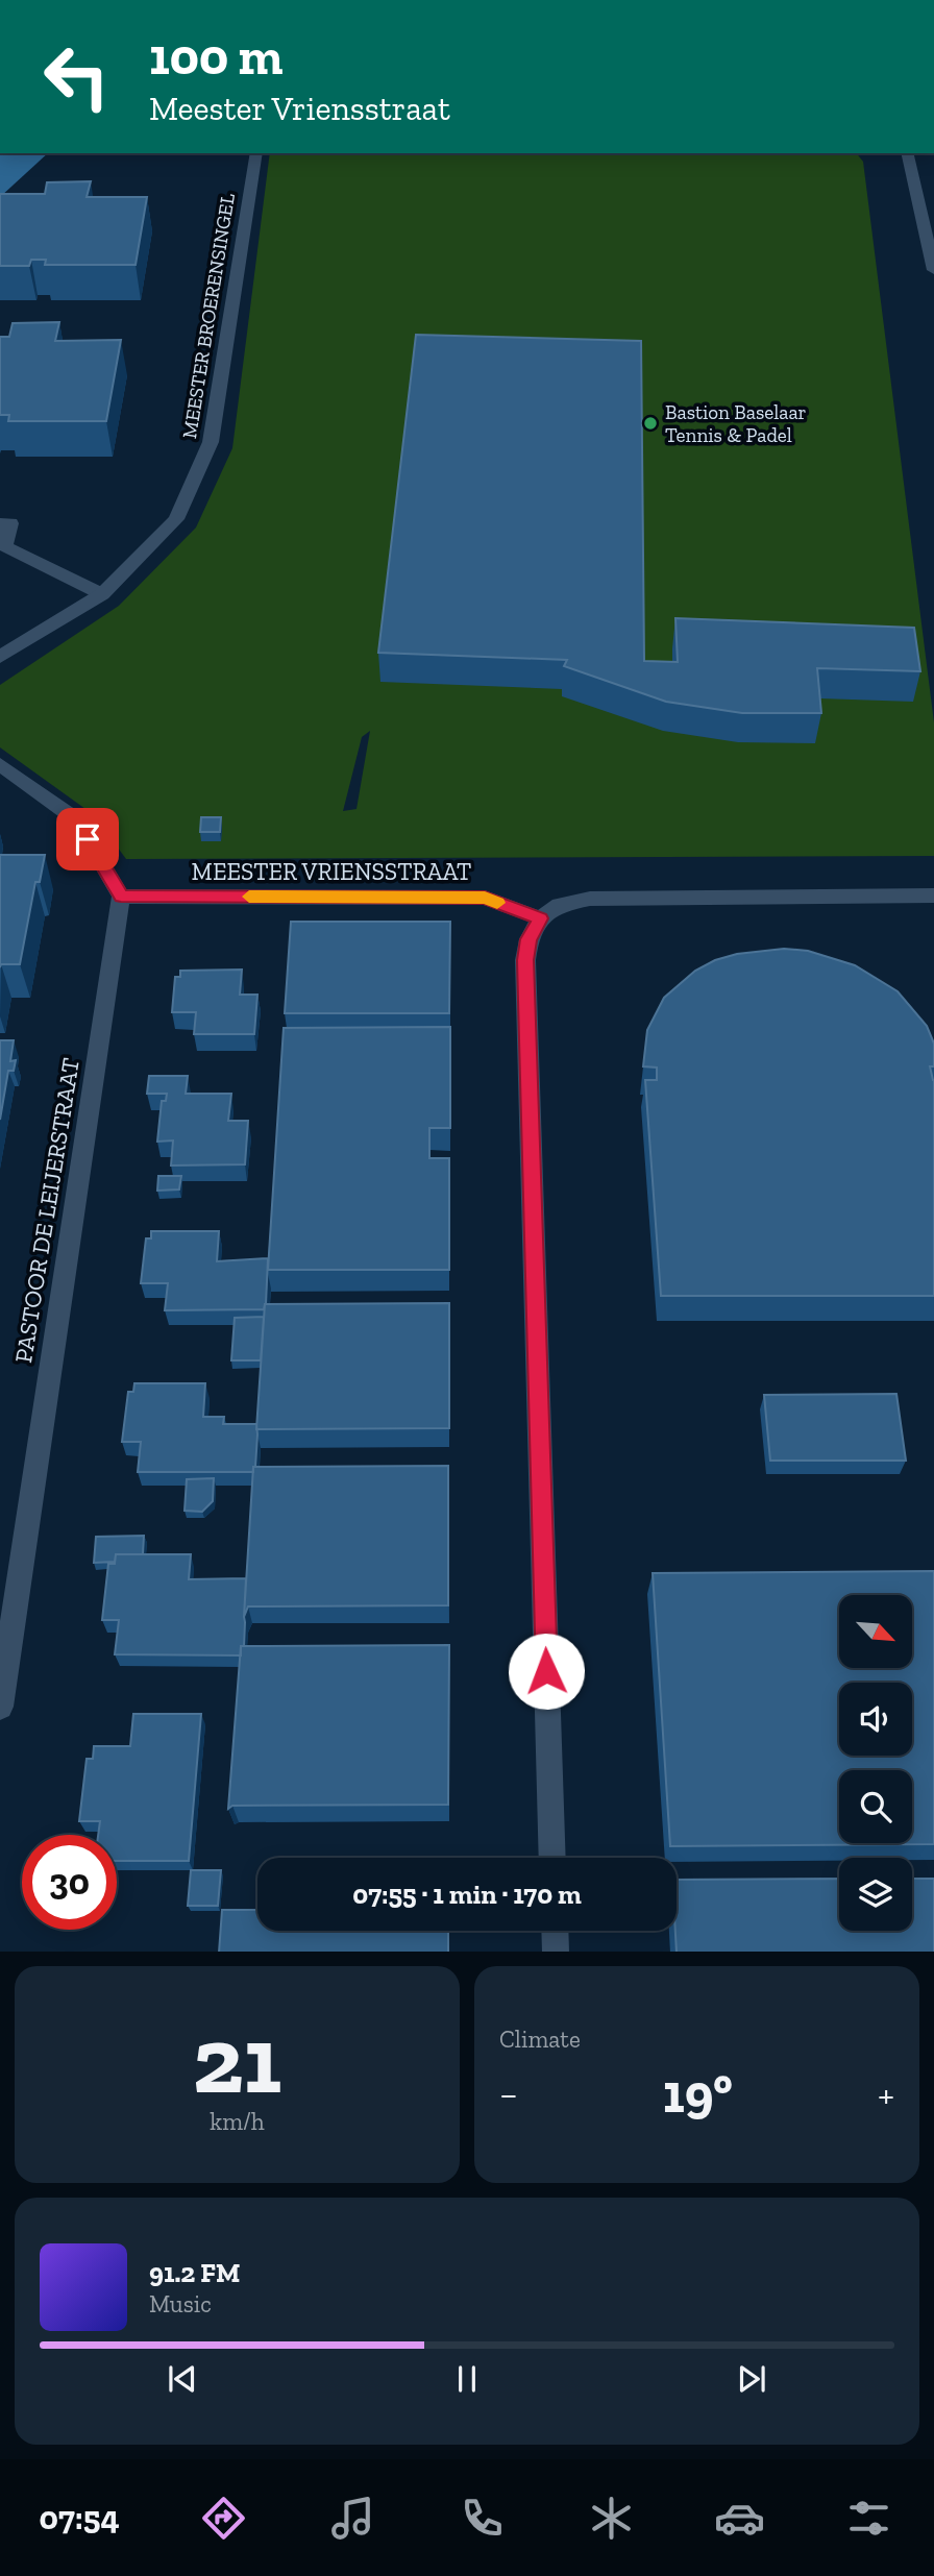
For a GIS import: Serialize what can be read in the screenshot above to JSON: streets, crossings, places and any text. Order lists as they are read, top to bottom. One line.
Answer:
{"streets":{"street":["MEESTER BROERENSINGEL","MEESTER VRIENSSTRAAT","PASTOOR DE LEIJERSTRAAT"]},"crossings":[["MEESTER VRIENSSTRAAT","PASTOOR DE LEIJERSTRAAT"]],"places":["Bastion Baselaar Tennis & Padel"],"north":"bottom right","page":{"turn":["100 m","Meester Vriensstraat"],"limit":"30","trip":"07:55 · 1 min · 170 m","tile":[["21","km/h"],"Climate"],"heat":["−","19°","+"],"song":["91.2 FM","Music"],"tabs":"07:54"}}
